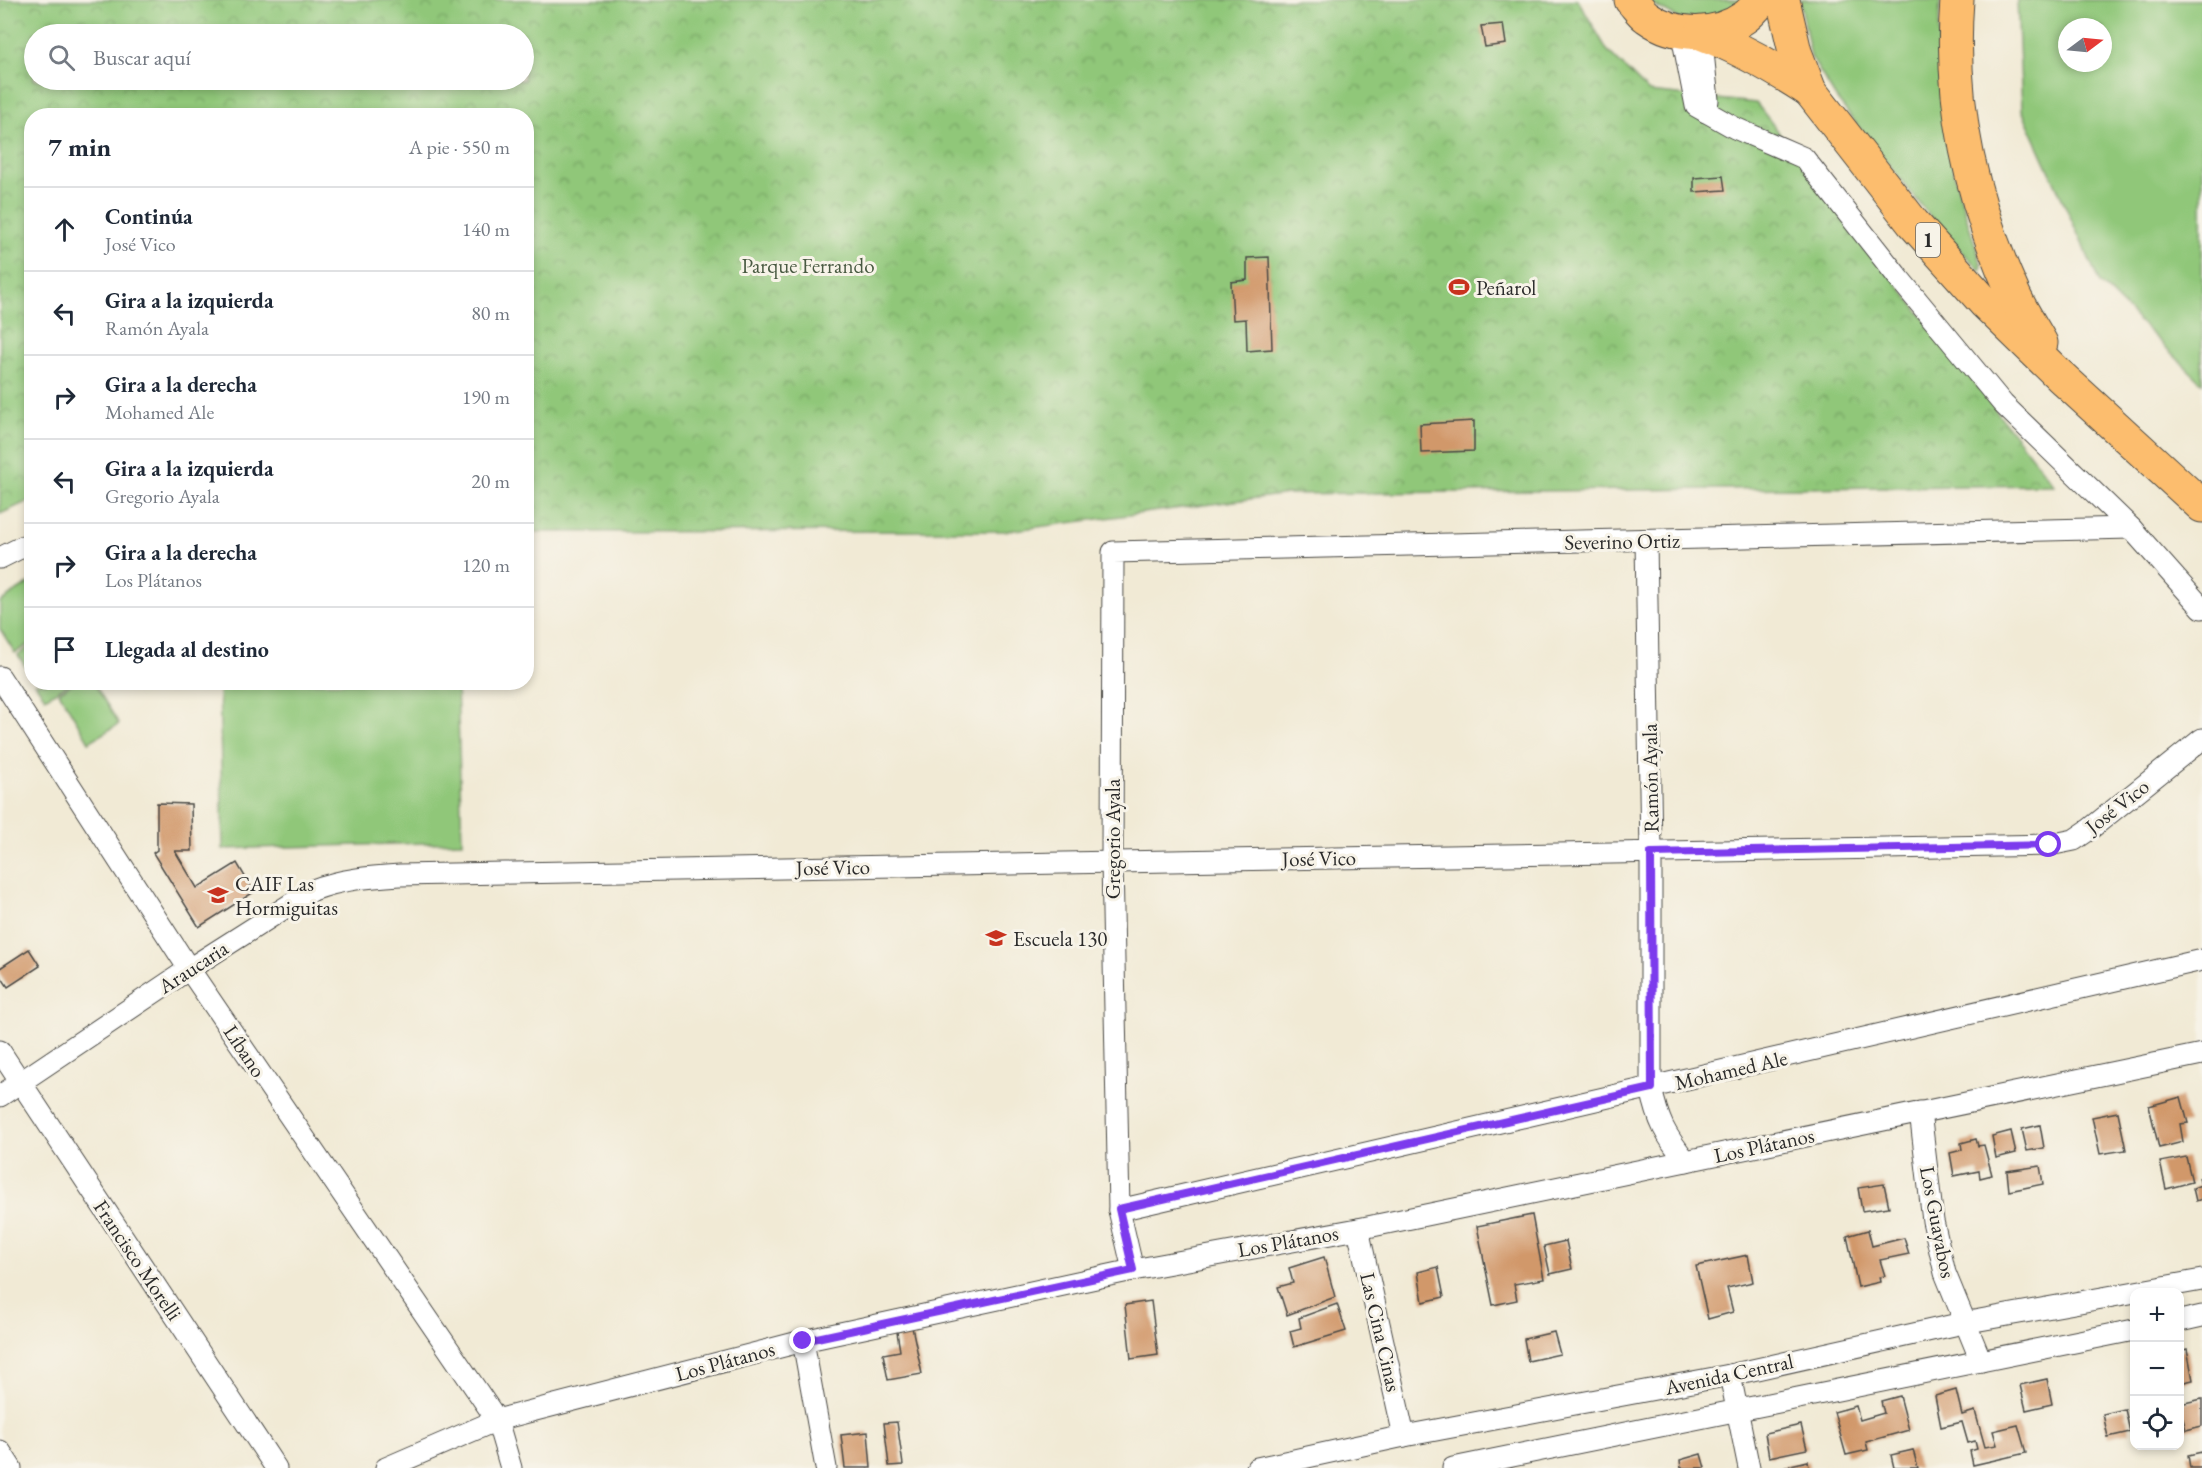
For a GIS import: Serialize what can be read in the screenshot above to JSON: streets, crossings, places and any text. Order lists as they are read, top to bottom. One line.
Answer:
{"streets":{"main road":["1"],"street":["Severino Ortiz","Ramón Ayala","José Vico","Gregorio Ayala","Araucaria","Líbano","Mohamed Ale","Los Plátanos","Los Guayabos","Francisco Morelli","Las Cina Cinas","Avenida Central"]},"crossings":[["Severino Ortiz","Ramón Ayala"],["Severino Ortiz","Gregorio Ayala"],["Ramón Ayala","José Vico"],["Ramón Ayala","Mohamed Ale"],["Ramón Ayala","Los Plátanos"],["José Vico","Gregorio Ayala"],["José Vico","Araucaria"],["Gregorio Ayala","Mohamed Ale"],["Gregorio Ayala","Los Plátanos"],["Araucaria","Líbano"],["Araucaria","Francisco Morelli"],["Líbano","Los Plátanos"],["Los Plátanos","Los Guayabos"],["Los Plátanos","Las Cina Cinas"],["Los Guayabos","Avenida Central"],["Las Cina Cinas","Avenida Central"]],"parks":["Parque Ferrando"],"places":{"sports":["Peñarol"],"school or university":["CAIF Las Hormiguitas","Escuela 130"]},"north":"right","page":{"search":"Buscar aquí","heading":["7 min","A pie · 550 m"],"list":[["Continúa","José Vico","140 m"],["Gira a la izquierda","Ramón Ayala","80 m"],["Gira a la derecha","Mohamed Ale","190 m"],["Gira a la izquierda","Gregorio Ayala","20 m"],["Gira a la derecha","Los Plátanos","120 m"],"Llegada al destino"],"map_buttons":["+","−"]}}
